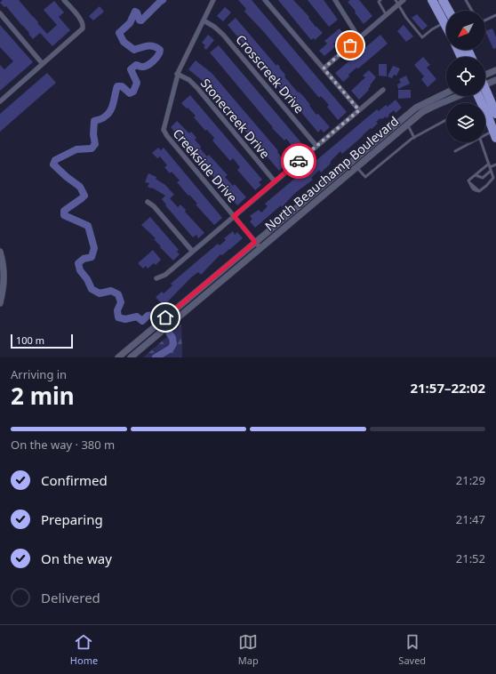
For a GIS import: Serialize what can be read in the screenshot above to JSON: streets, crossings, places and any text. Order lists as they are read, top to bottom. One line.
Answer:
{"streets":{"street":["Crosscreek Drive","Stonecreek Drive","Creekside Drive","North Beauchamp Boulevard"]},"crossings":[["Stonecreek Drive","Creekside Drive"],["Creekside Drive","North Beauchamp Boulevard"]],"scale_bar":"100 m","north":"bottom left","page":{"scale":"100 m","heading":["2 min","Arriving in","21:57–22:02"],"bar":"On the way · 380 m","list":[["Confirmed","21:29"],["Preparing","21:47"],["On the way","21:52"],"Delivered"],"tabs":["Home","Map","Saved"]}}
